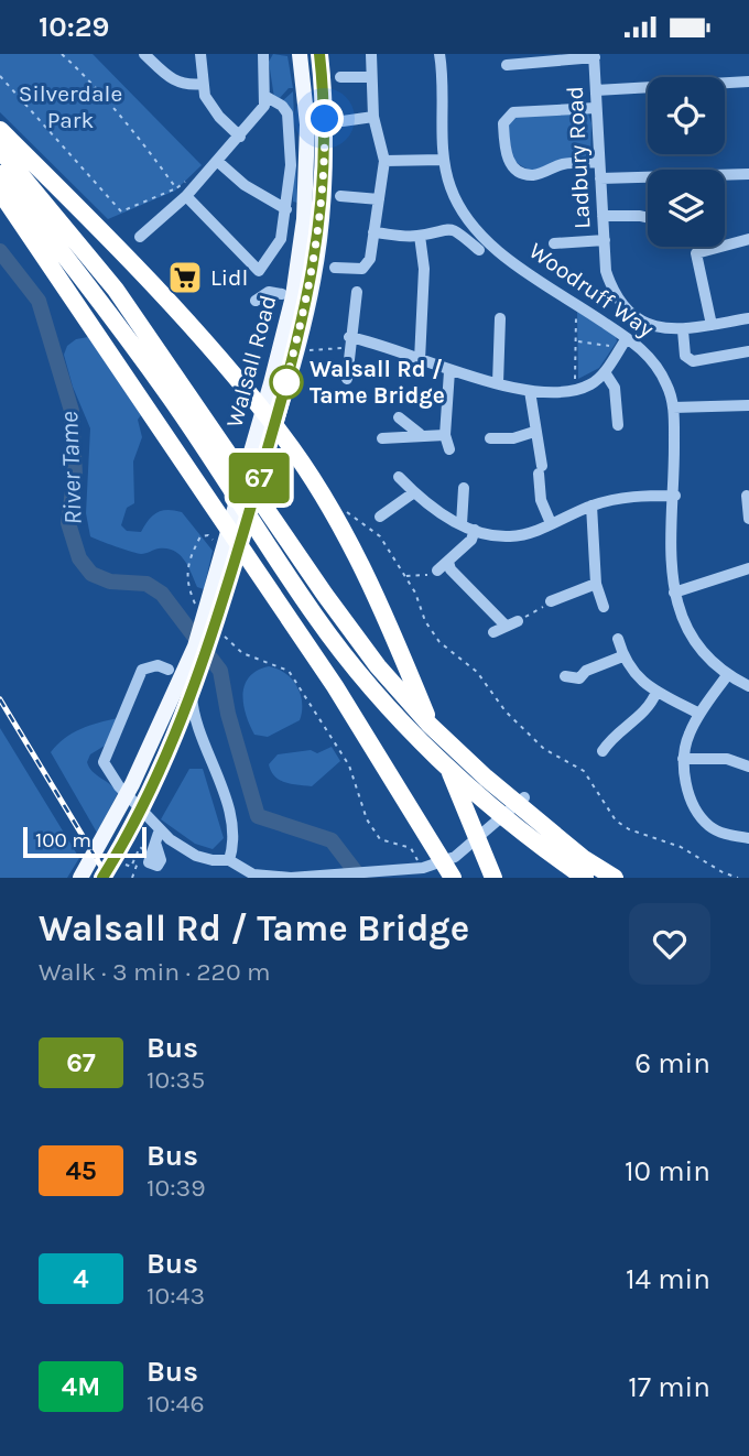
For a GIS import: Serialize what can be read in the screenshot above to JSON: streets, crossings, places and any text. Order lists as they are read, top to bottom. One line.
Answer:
{"streets":{"main road":["Walsall Road"],"street":["Ladbury Road","Woodruff Way"]},"water":["River Tame"],"parks":["Silverdale Park"],"places":{"supermarket":["Lidl"],"other":["Walsall Rd / Tame Bridge"]},"lines":["bus line 67"],"scale_bar":"100 m","page":{"status":"10:29","on_map":"67","scale":"100 m","heading":["Walsall Rd / Tame Bridge","Walk · 3 min · 220 m"],"list":[{"mark":"67","name":"Bus","note":"10:35","value":"6 min"},{"mark":"45","name":"Bus","note":"10:39","value":"10 min"},{"mark":"4","name":"Bus","note":"10:43","value":"14 min"},{"mark":"4M","name":"Bus","note":"10:46","value":"17 min"}]}}
